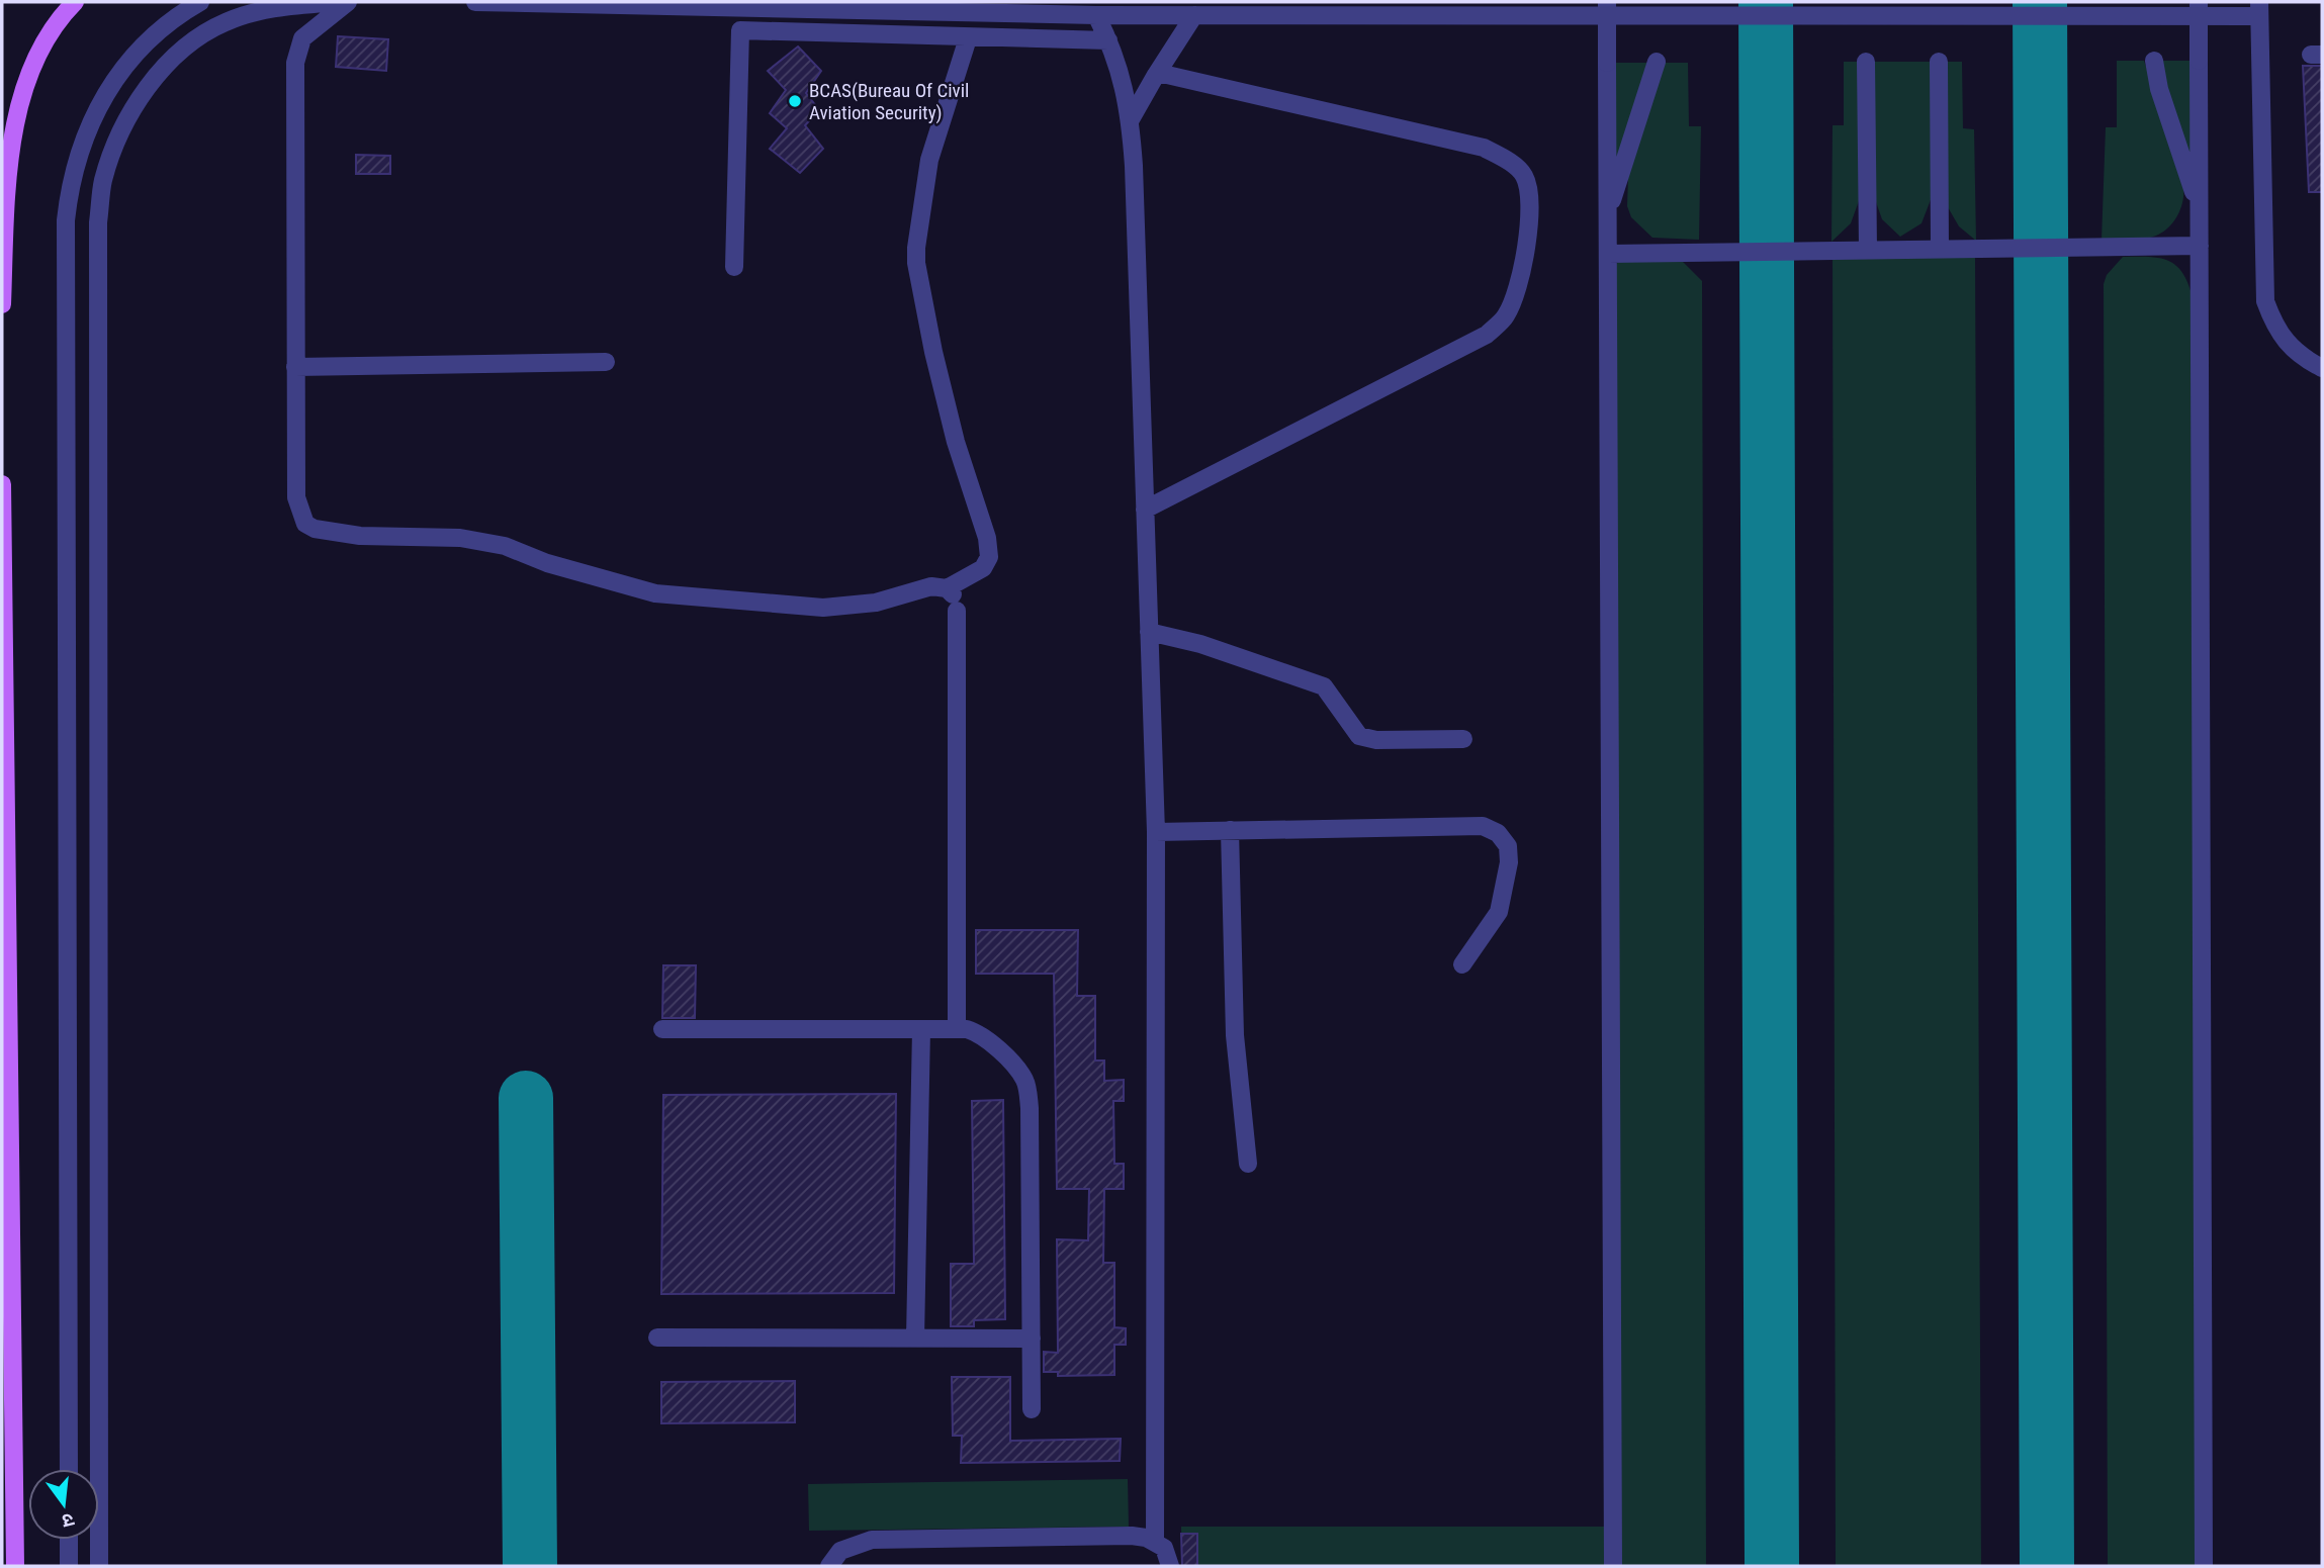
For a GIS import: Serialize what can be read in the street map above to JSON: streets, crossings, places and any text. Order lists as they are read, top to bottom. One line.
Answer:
{"places":["BCAS(Bureau Of Civil Aviation Security)"],"north":"bottom"}
